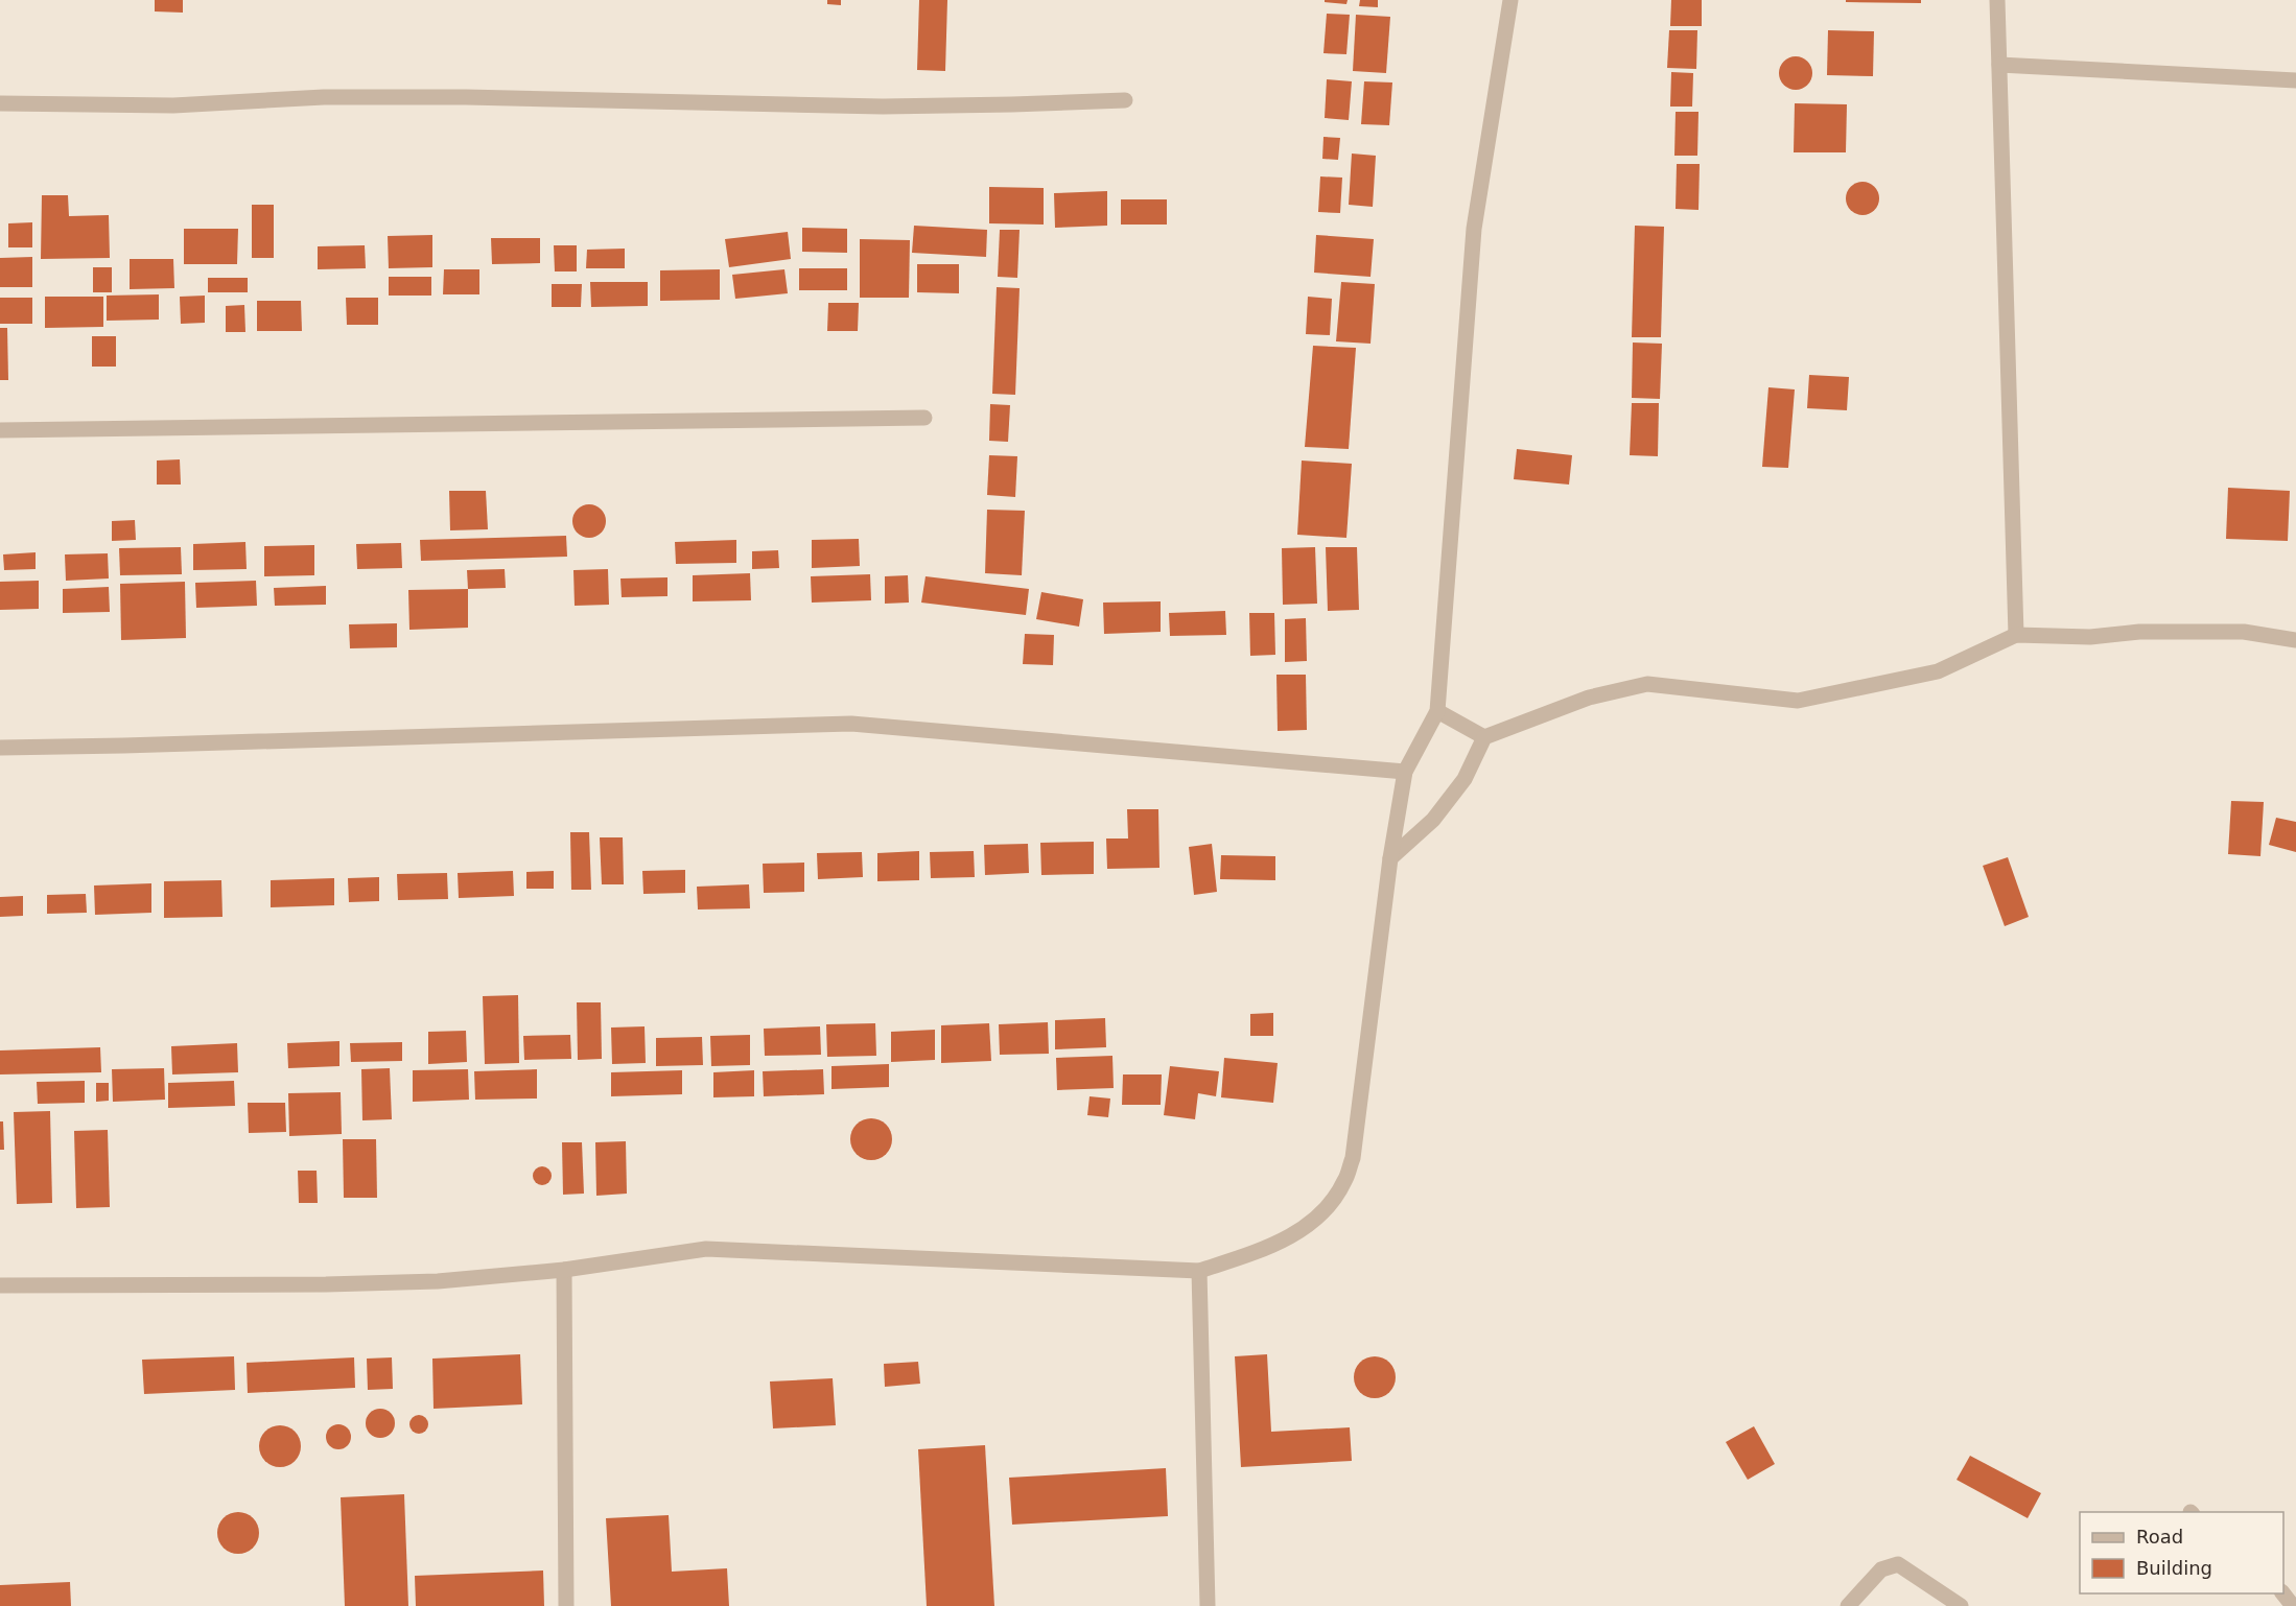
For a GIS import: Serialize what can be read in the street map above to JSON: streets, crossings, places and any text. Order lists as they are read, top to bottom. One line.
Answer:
{"legend":["Road","Building"]}
